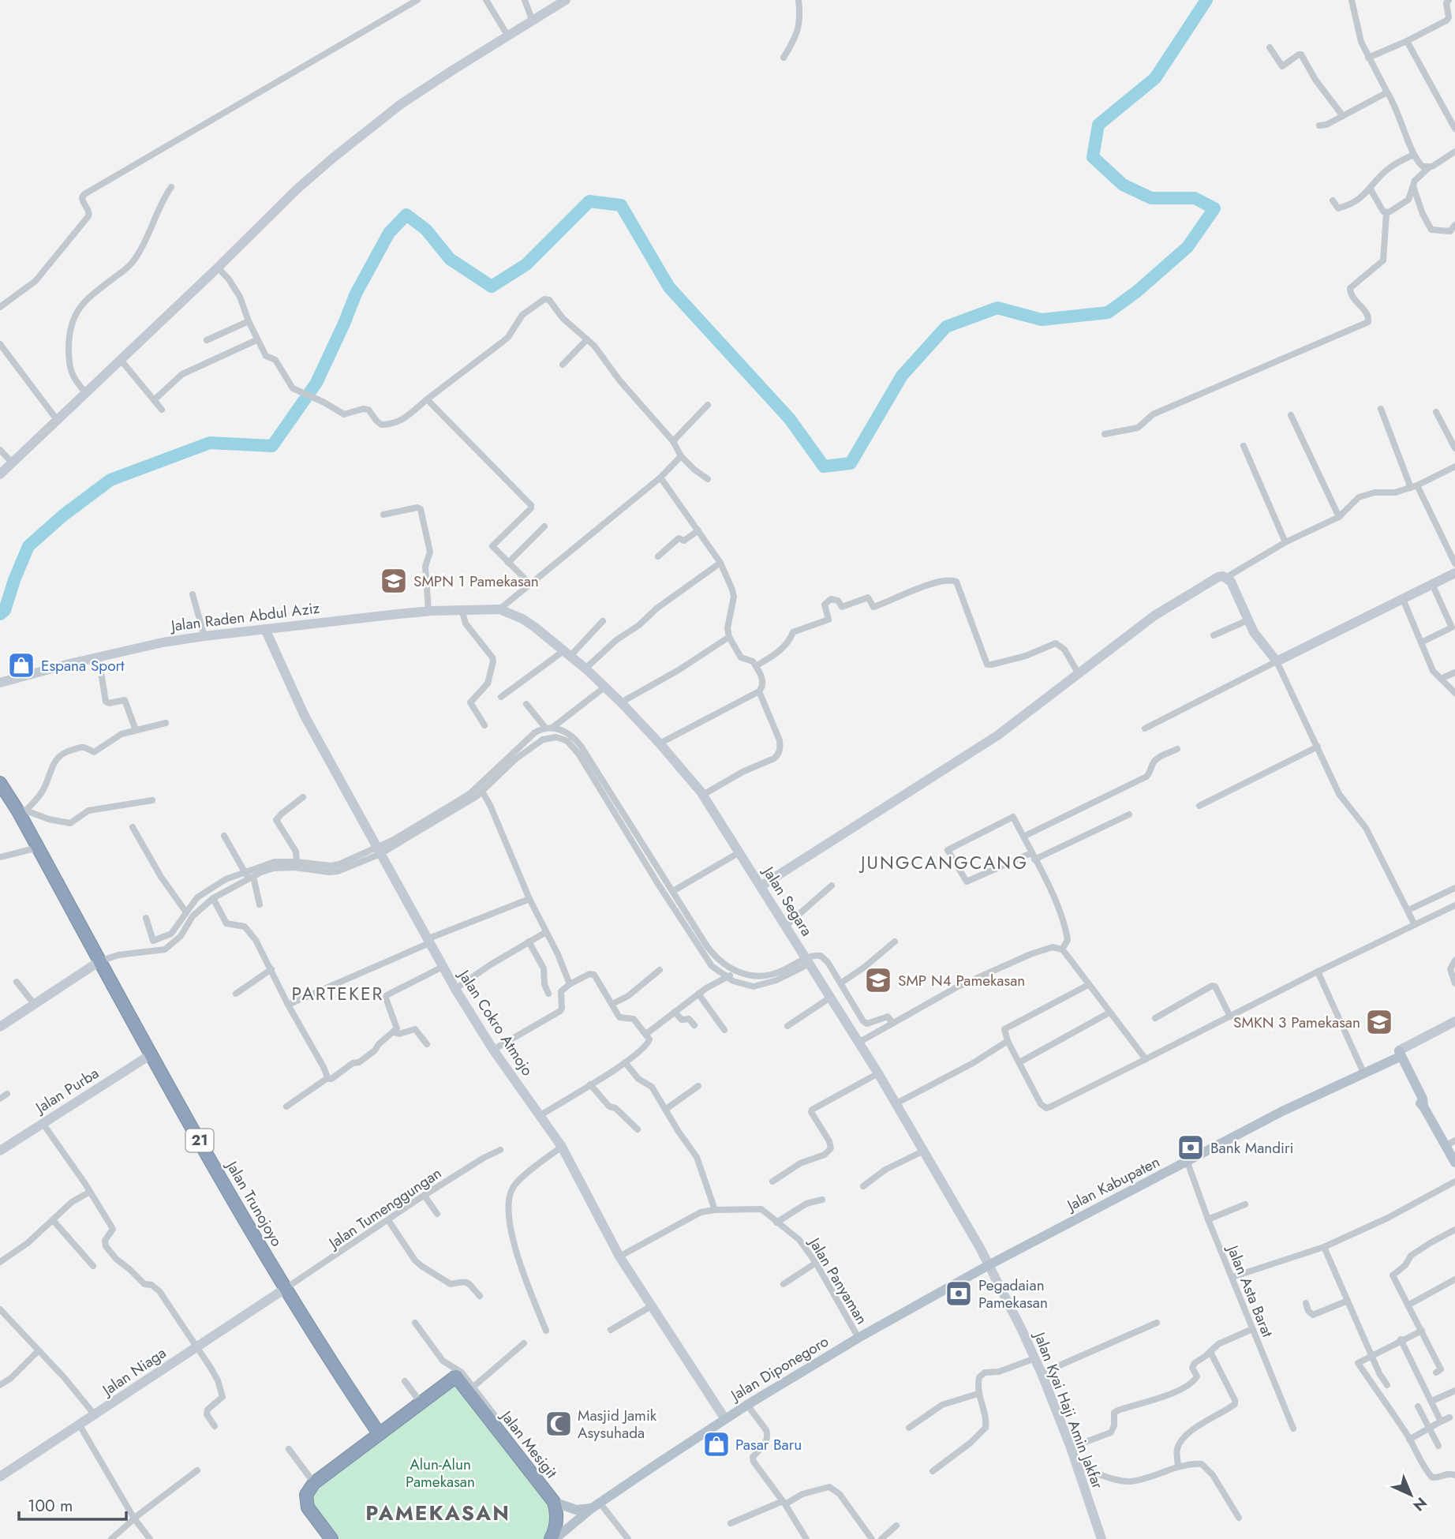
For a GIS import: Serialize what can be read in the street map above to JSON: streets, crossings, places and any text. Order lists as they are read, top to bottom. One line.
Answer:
{"streets":{"highway":["21","Jalan Trunojoyo","Jalan Mesigit"],"main road":["Jalan Raden Abdul Aziz","Jalan Segara","Jalan Cokro Atmojo","Jalan Purba","Jalan Kabupaten","Jalan Diponegoro","Jalan Niaga","Jalan Kyai Haji Amin Jakfar"],"street":["Jalan Tumenggungan","Jalan Panyaman","Jalan Asta Barat"]},"crossings":[["Jalan Raden Abdul Aziz","Jalan Segara"],["Jalan Raden Abdul Aziz","Jalan Cokro Atmojo"],["Jalan Segara","Jalan Kabupaten"],["Jalan Segara","Jalan Diponegoro"],["Jalan Segara","Jalan Kyai Haji Amin Jakfar"],["Jalan Cokro Atmojo","Jalan Panyaman"],["Jalan Cokro Atmojo","Jalan Diponegoro"],["Jalan Purba","Jalan Trunojoyo"],["21","Jalan Trunojoyo"],["Jalan Kabupaten","Jalan Asta Barat"],["Jalan Kabupaten","Jalan Diponegoro"],["Jalan Kabupaten","Jalan Kyai Haji Amin Jakfar"],["Jalan Trunojoyo","Jalan Tumenggungan"],["Jalan Trunojoyo","Jalan Niaga"],["Jalan Tumenggungan","Jalan Niaga"],["Jalan Panyaman","Jalan Diponegoro"],["Jalan Diponegoro","Jalan Kyai Haji Amin Jakfar"],["Jalan Diponegoro","Jalan Mesigit"]],"districts":["JUNGCANGCANG","PARTEKER","PAMEKASAN"],"parks":["Alun-Alun Pamekasan"],"places":{"school or university":["SMPN 1 Pamekasan","SMP N4 Pamekasan","SMKN 3 Pamekasan"],"shop":["Espana Sport","Pasar Baru"],"bank":["Bank Mandiri","Pegadaian Pamekasan"],"mosque":["Masjid Jamik Asysuhada"]},"scale_bar":"100 m","north":"bottom right"}
